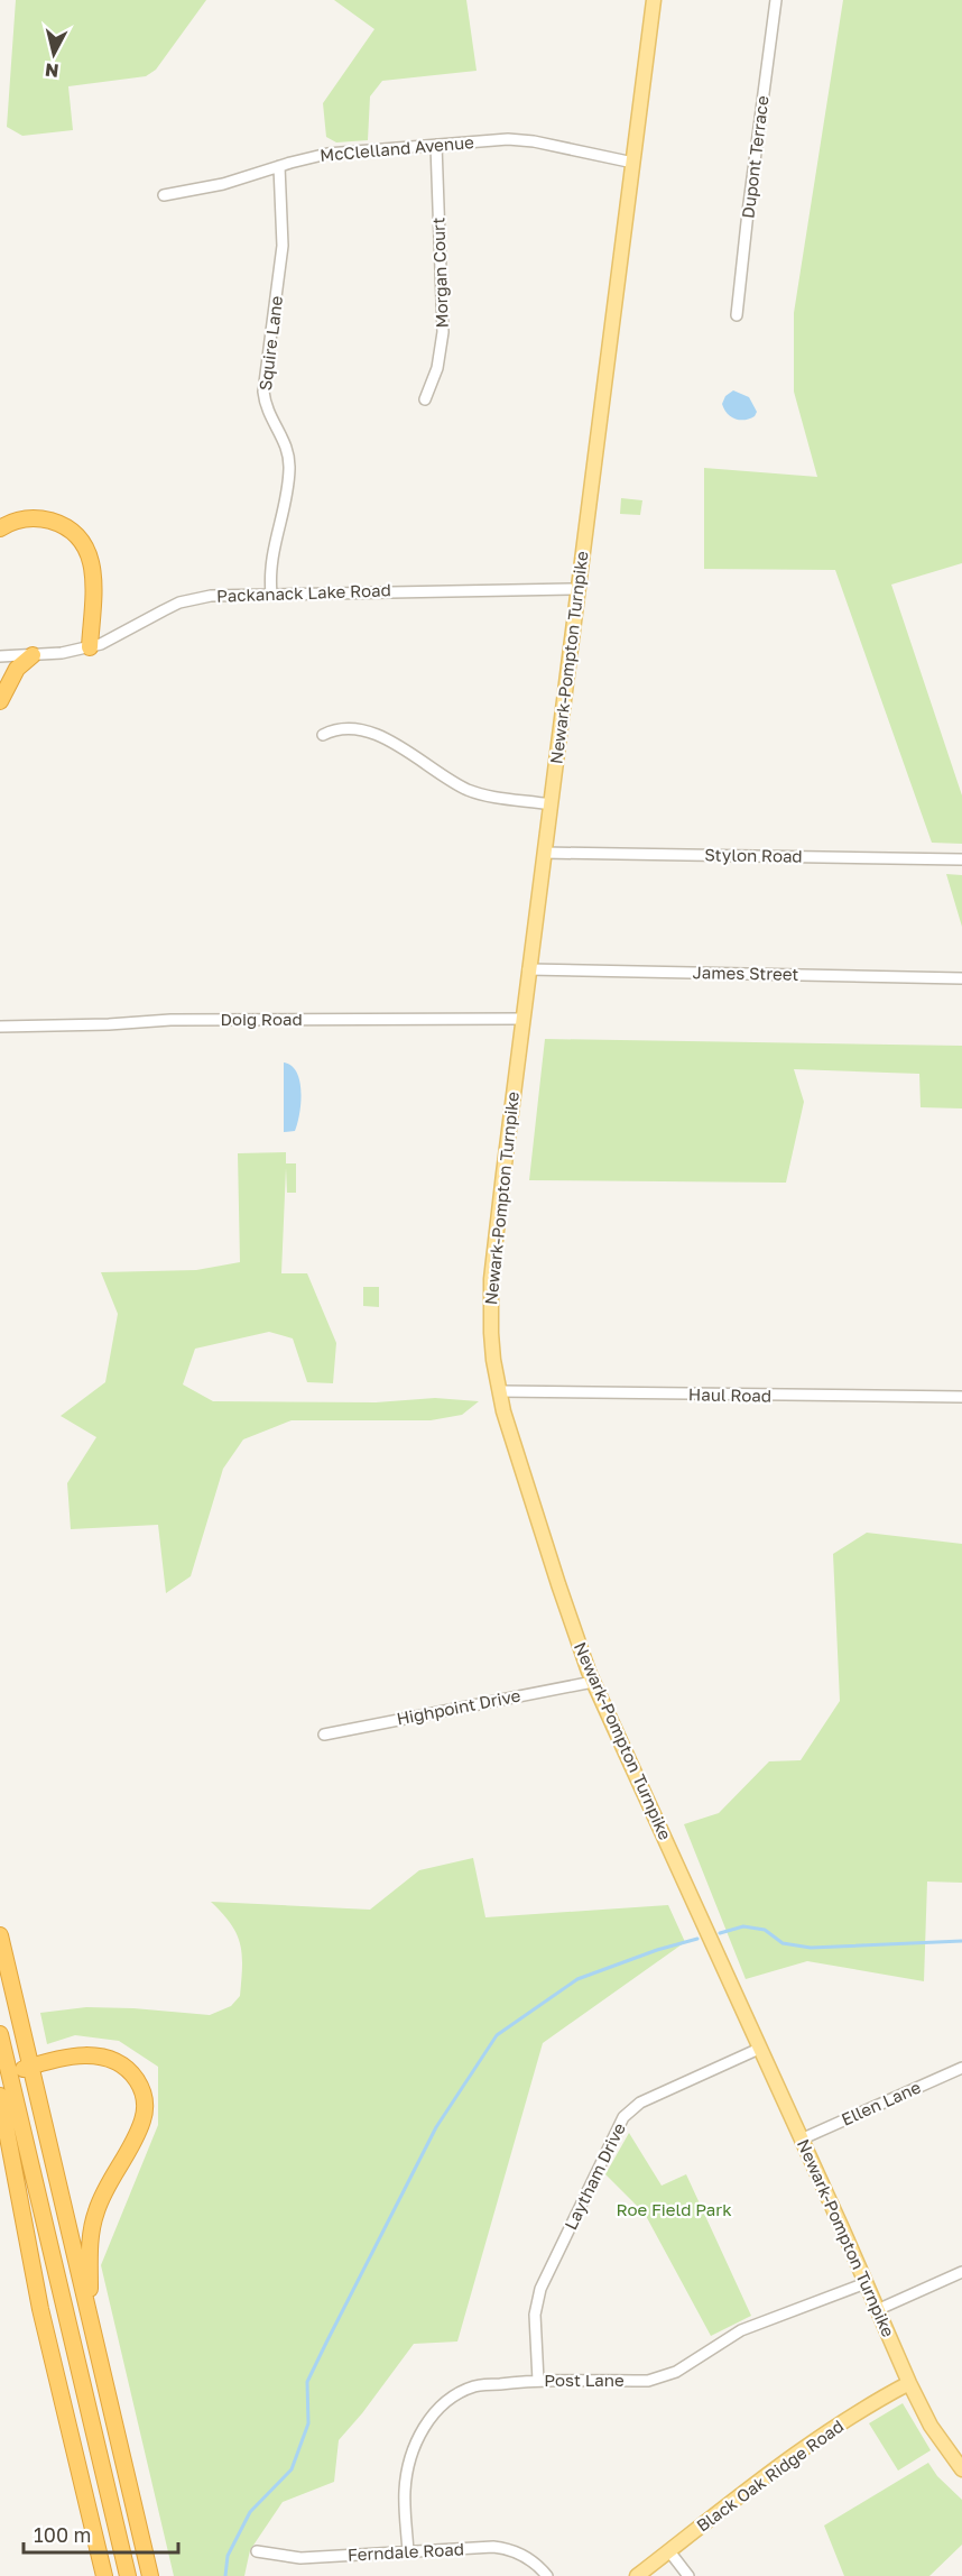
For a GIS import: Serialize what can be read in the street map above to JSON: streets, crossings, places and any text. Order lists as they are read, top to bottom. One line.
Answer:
{"streets":{"main road":["Newark-Pompton Turnpike","Black Oak Ridge Road"],"street":["McClelland Avenue","Dupont Terrace","Morgan Court","Squire Lane","Packanack Lake Road","Stylon Road","James Street","Doig Road","Haul Road","Highpoint Drive","Ellen Lane","Laytham Drive","Post Lane","Ferndale Road"]},"crossings":[["McClelland Avenue","Morgan Court"],["McClelland Avenue","Squire Lane"],["McClelland Avenue","Newark-Pompton Turnpike"],["Squire Lane","Packanack Lake Road"],["Packanack Lake Road","Newark-Pompton Turnpike"],["Newark-Pompton Turnpike","Stylon Road"],["Newark-Pompton Turnpike","James Street"],["Newark-Pompton Turnpike","Doig Road"],["Newark-Pompton Turnpike","Haul Road"],["Newark-Pompton Turnpike","Highpoint Drive"],["Newark-Pompton Turnpike","Ellen Lane"],["Newark-Pompton Turnpike","Laytham Drive"],["Newark-Pompton Turnpike","Post Lane"],["Newark-Pompton Turnpike","Black Oak Ridge Road"],["Laytham Drive","Post Lane"],["Post Lane","Ferndale Road"]],"parks":["Roe Field Park"],"scale_bar":"100 m","north":"bottom"}
